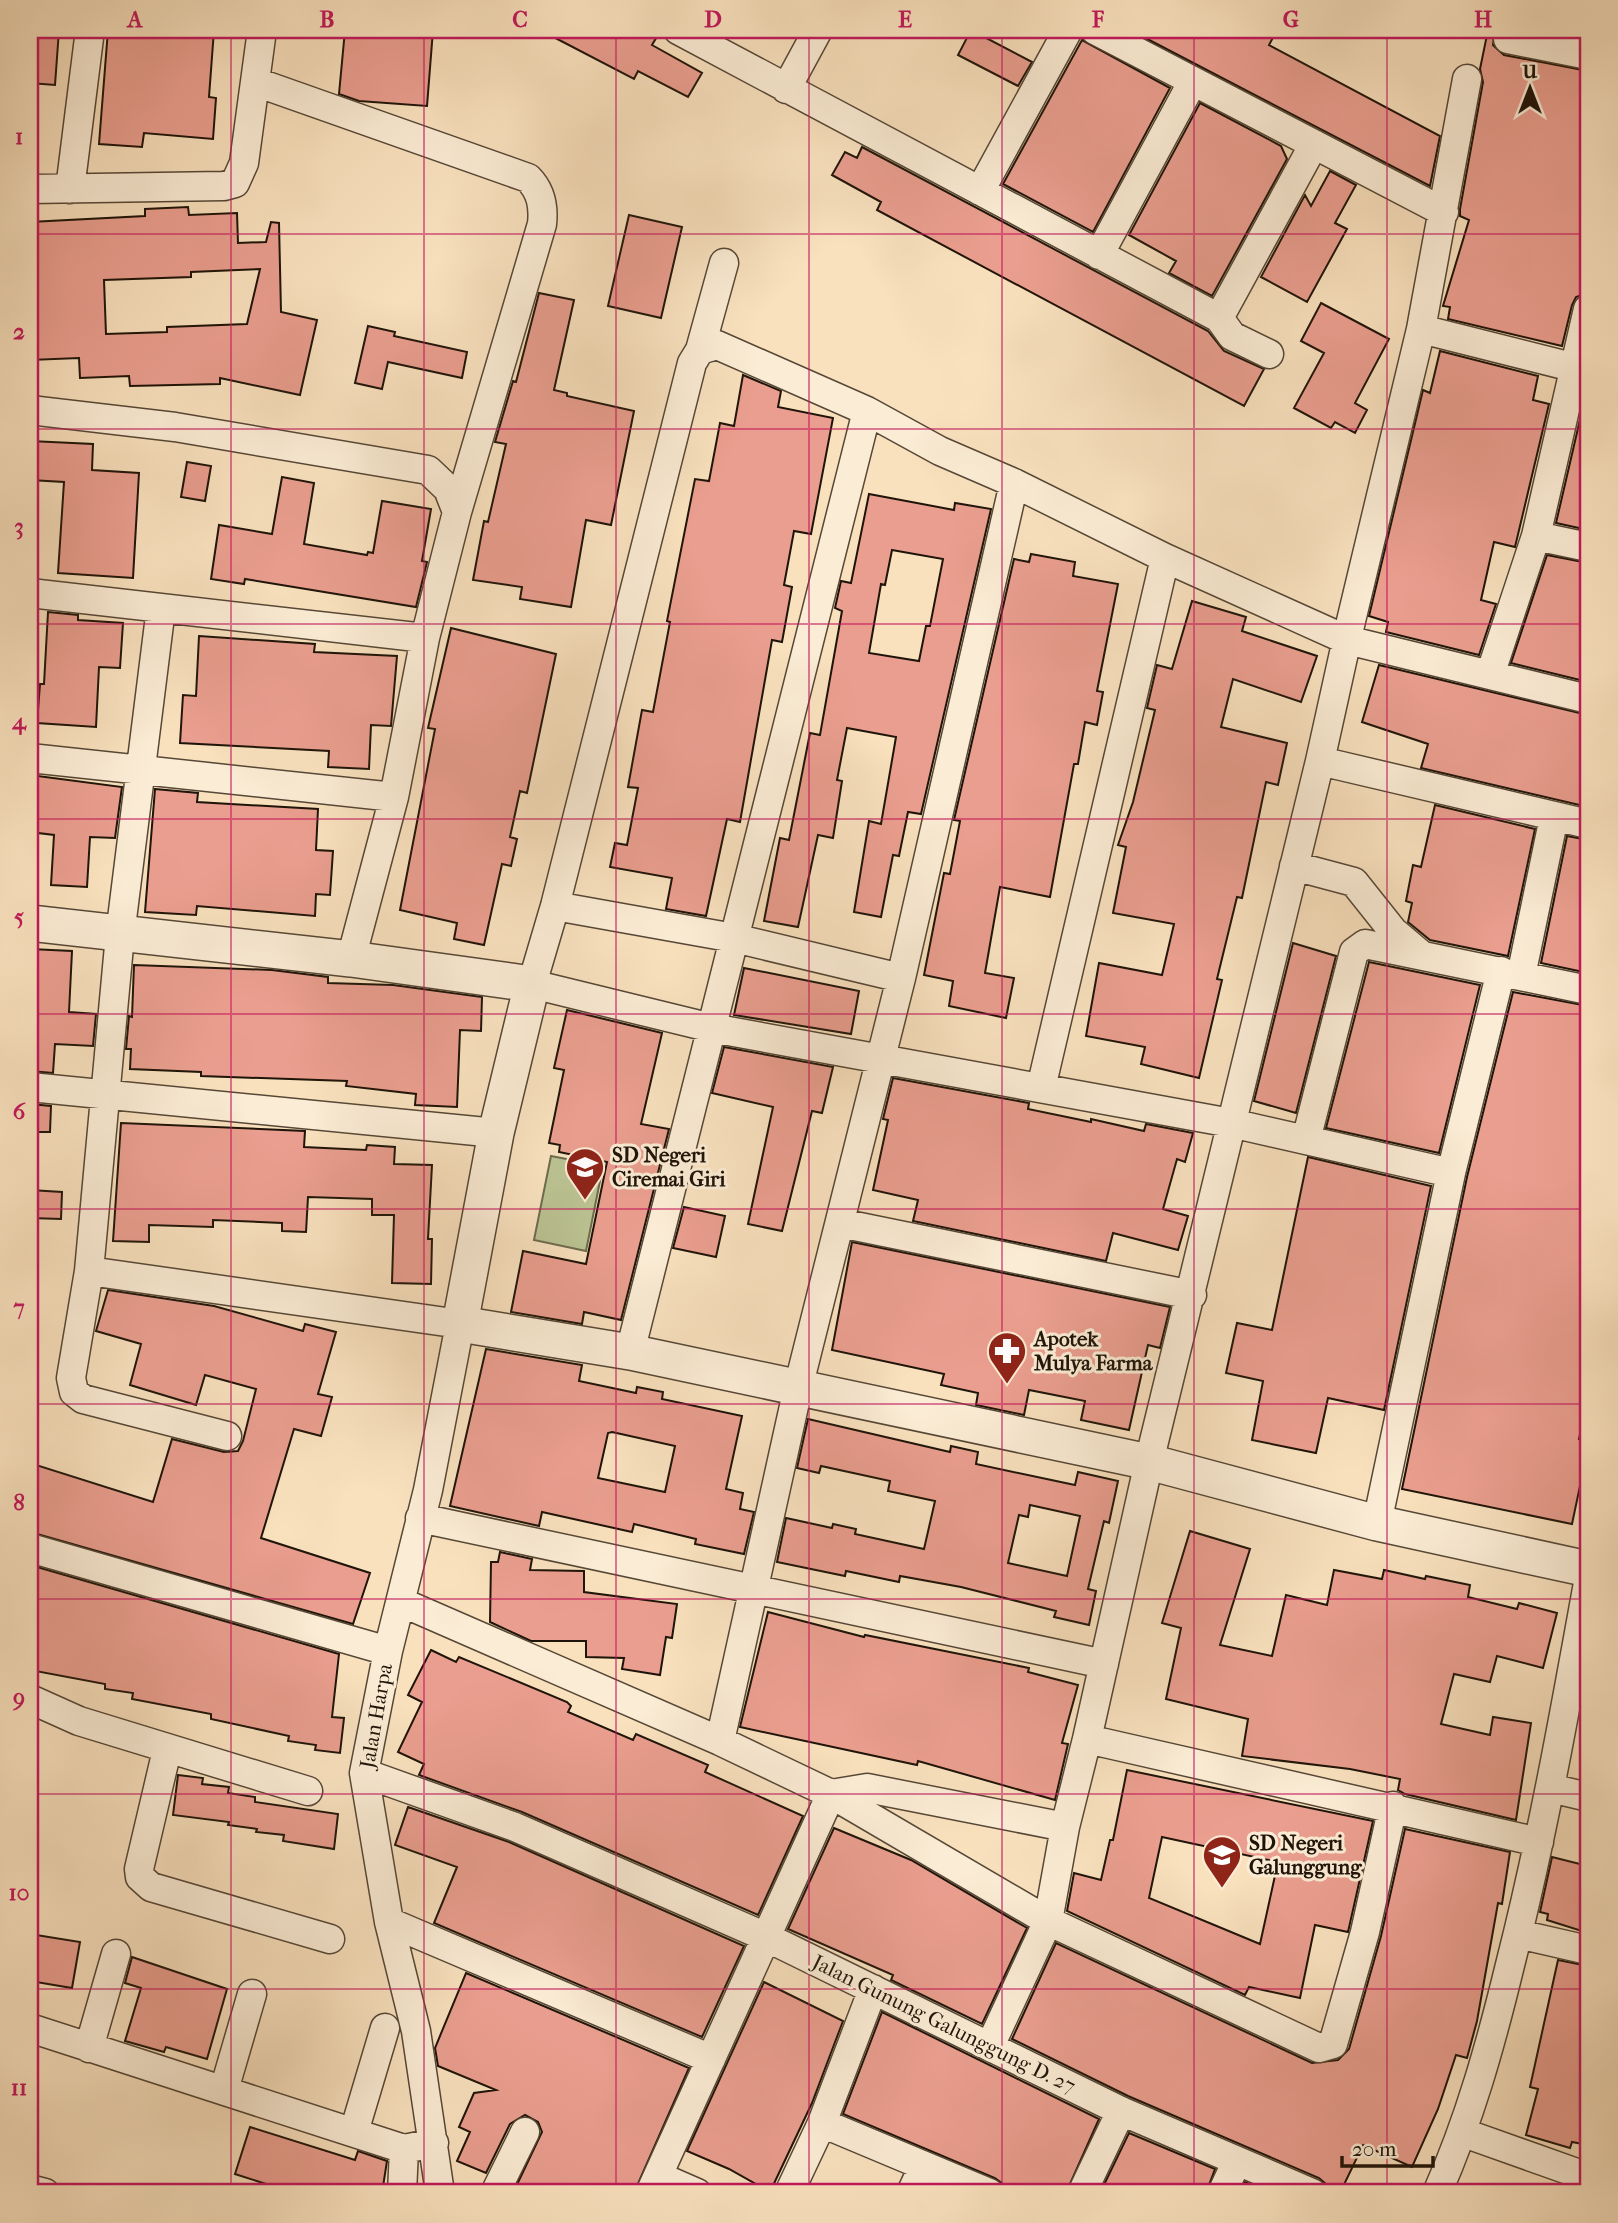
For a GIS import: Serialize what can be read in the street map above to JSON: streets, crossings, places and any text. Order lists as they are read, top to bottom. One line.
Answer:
{"streets":{"street":["Jalan Harpa","Jalan Gunung Galunggung D. 27"]},"crossings":[["Jalan Harpa","Jalan Gunung Galunggung D. 27"]],"places":{"school or university":["SD Negeri Ciremai Giri","SD Negeri Galunggung"],"pharmacy":["Apotek Mulya Farma"]},"scale_bar":"20 m","north":"top","grid":{"columns":["A","B","C","D","E","F","G","H"],"rows":["1","2","3","4","5","6","7","8","9","10","11"]}}
